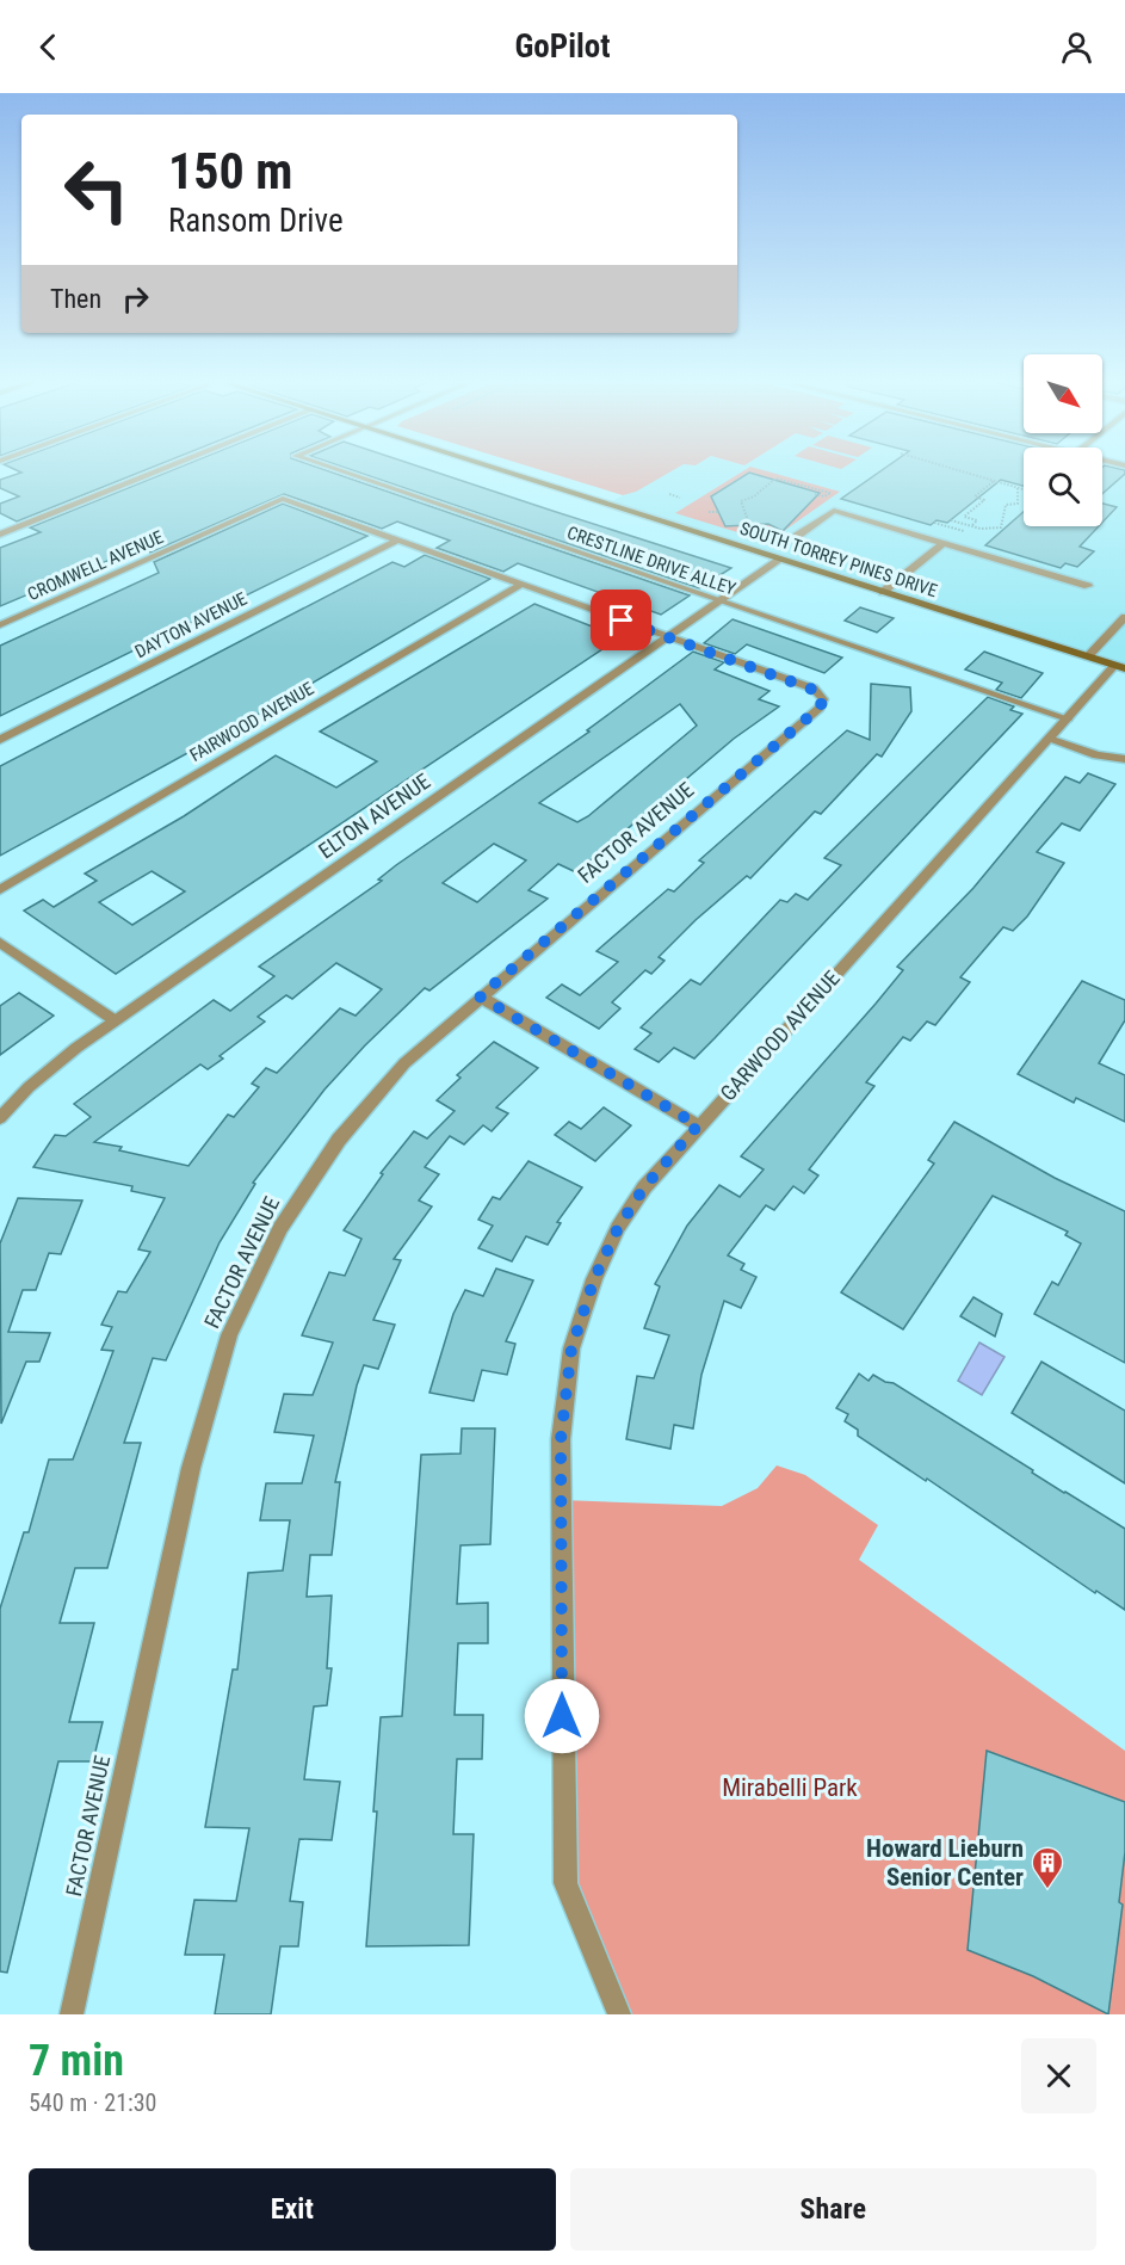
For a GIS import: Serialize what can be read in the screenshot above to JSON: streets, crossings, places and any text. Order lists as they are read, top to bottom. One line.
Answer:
{"streets":{"main road":["SOUTH TORREY PINES DRIVE"],"street":["CRESTLINE DRIVE ALLEY","CROMWELL AVENUE","DAYTON AVENUE","FAIRWOOD AVENUE","ELTON AVENUE","FACTOR AVENUE","GARWOOD AVENUE"]},"crossings":[["SOUTH TORREY PINES DRIVE","ELTON AVENUE"],["SOUTH TORREY PINES DRIVE","GARWOOD AVENUE"],["CRESTLINE DRIVE ALLEY","ELTON AVENUE"],["CRESTLINE DRIVE ALLEY","GARWOOD AVENUE"],["CROMWELL AVENUE","DAYTON AVENUE"],["ELTON AVENUE","FACTOR AVENUE"]],"parks":["Mirabelli Park"],"places":{"building":["Howard Lieburn Senior Center"]},"north":"bottom right","page":{"header":"GoPilot","turn":["150 m","Ransom Drive"],"then":"Then","heading":["7 min","540 m · 21:30"],"buttons":["Exit","Share"]}}
